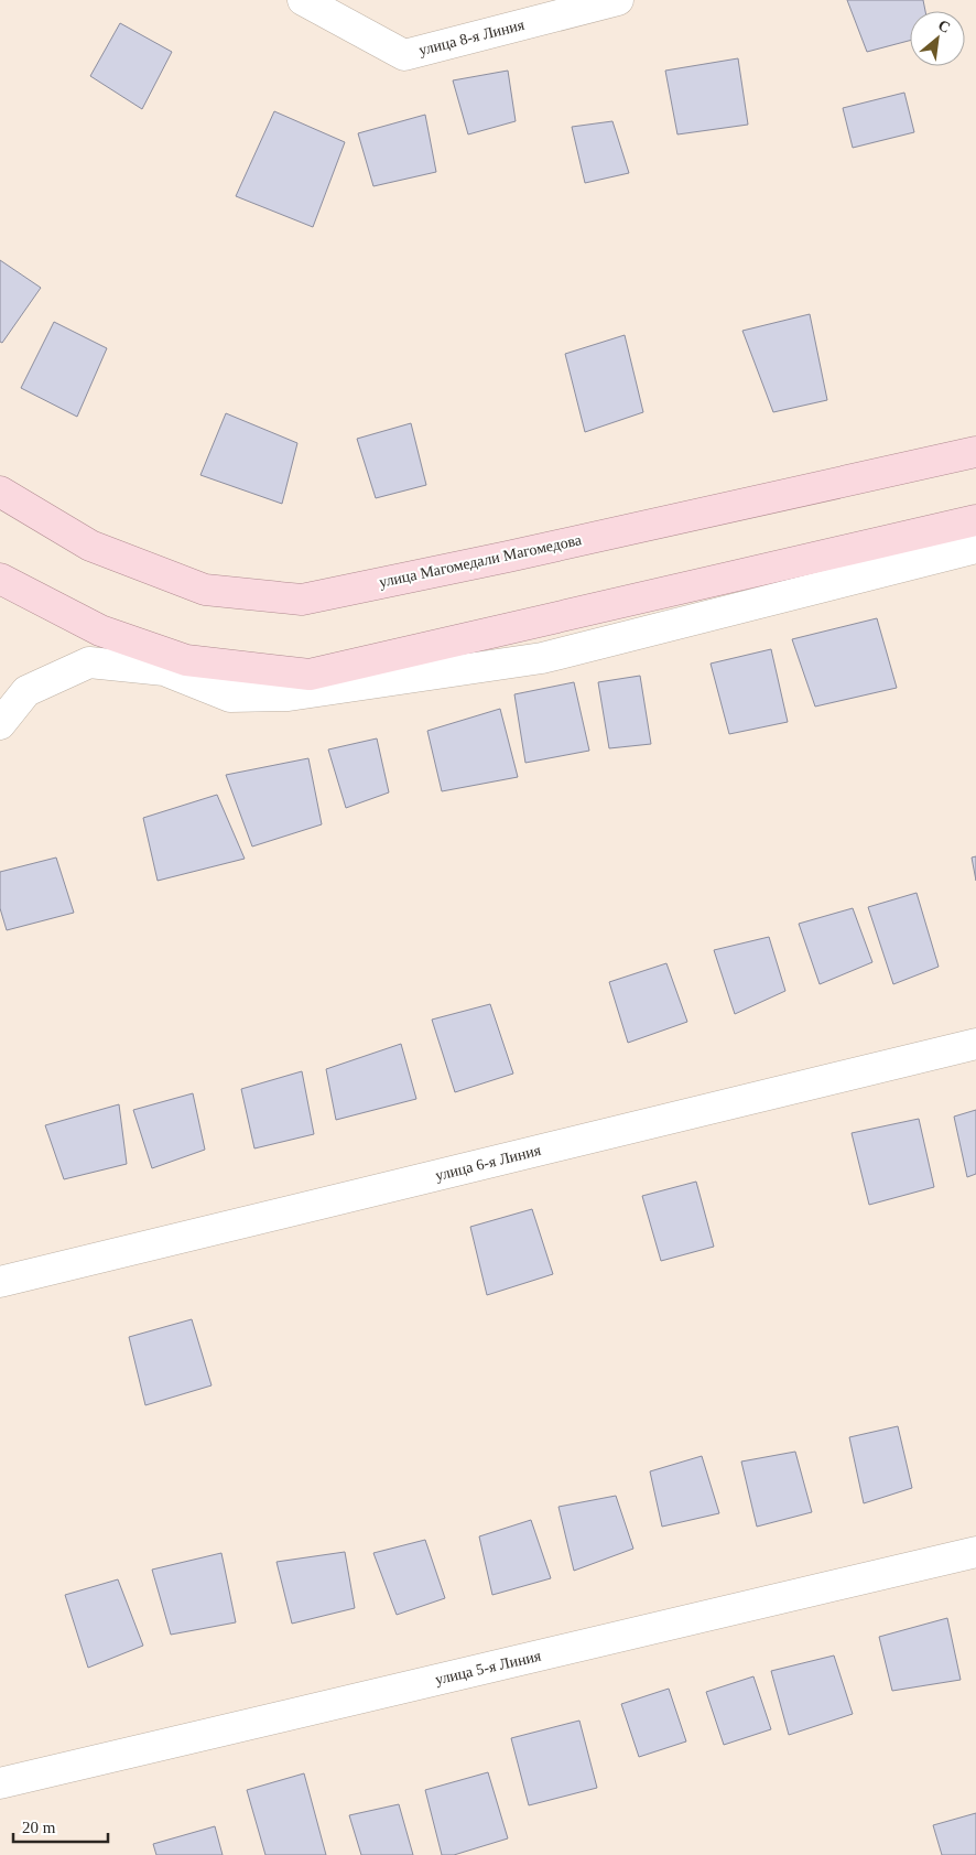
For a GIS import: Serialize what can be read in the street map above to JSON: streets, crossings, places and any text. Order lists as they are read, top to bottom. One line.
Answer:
{"streets":{"main road":["улица Магомедали Магомедова"],"street":["улица 8-я Линия","улица 6-я Линия","улица 5-я Линия"]},"scale_bar":"20 m","north":"top right"}
